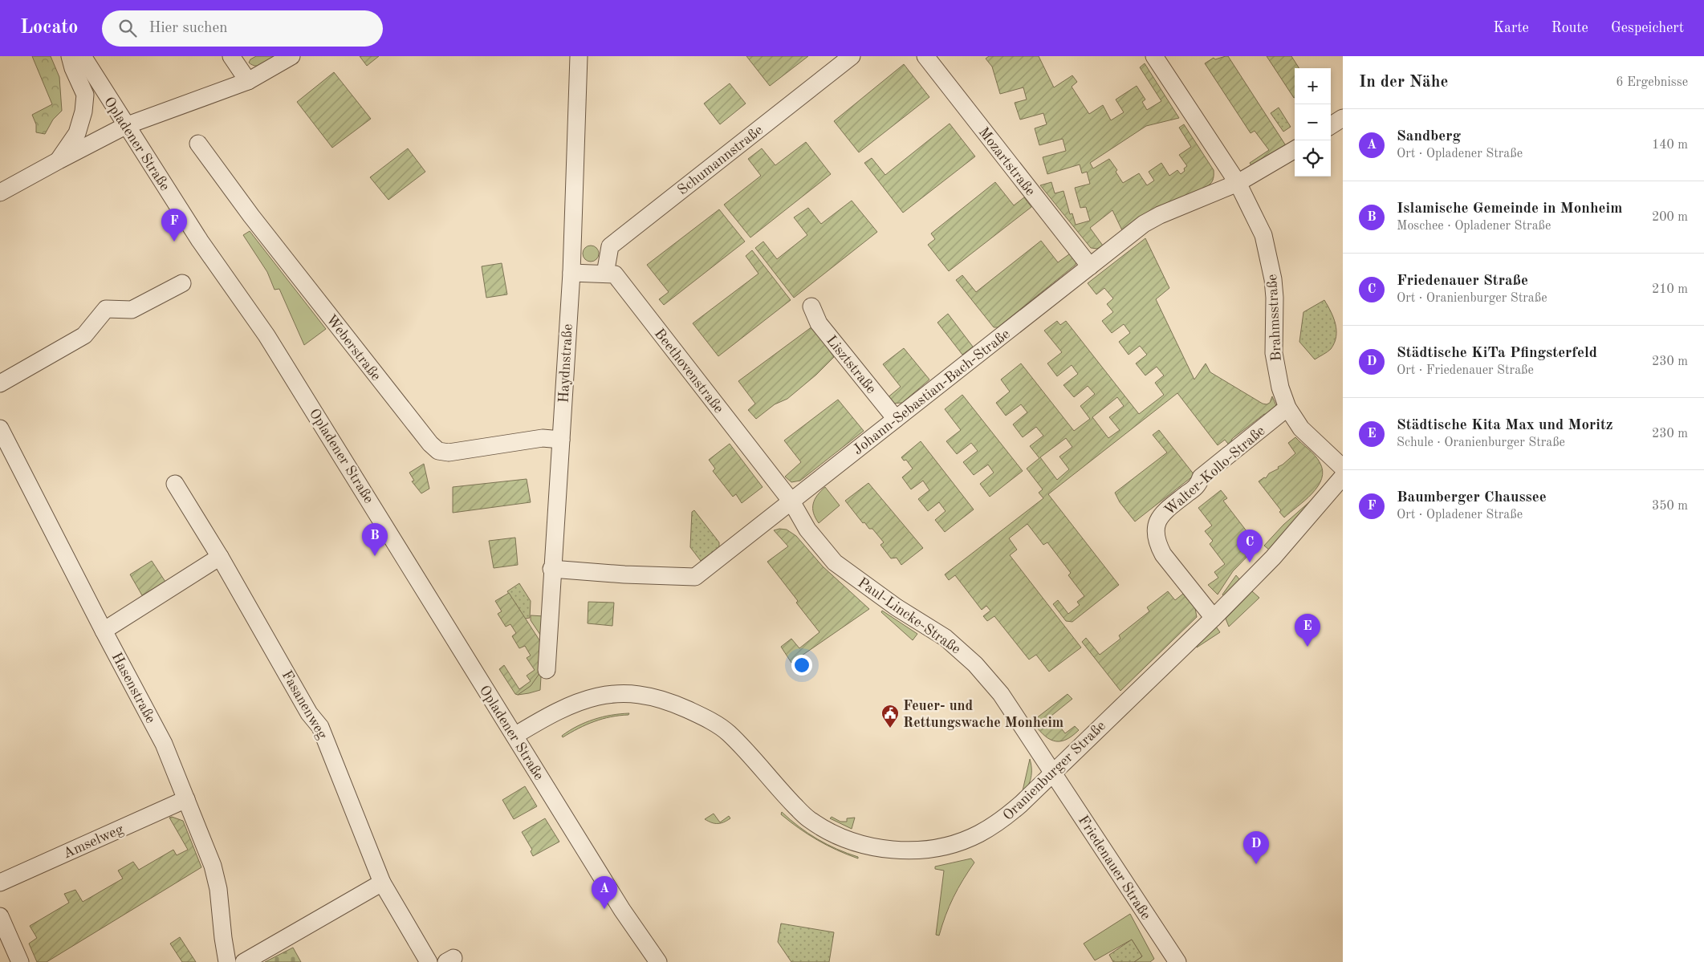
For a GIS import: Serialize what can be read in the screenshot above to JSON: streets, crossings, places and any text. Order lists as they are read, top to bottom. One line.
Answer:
{"streets":{"street":["Opladener Straße","Schumannstraße","Mozartstraße","Brahmsstraße","Weberstraße","Haydnstraße","Lisztstraße","Beethovenstraße","Johann-Sebastian-Bach-Straße","Walter-Kollo-Straße","Paul-Lincke-Straße","Hasenstraße","Fasanenweg","Oranienburger Straße","Amselweg","Friedenauer Straße"]},"crossings":[["Opladener Straße","Oranienburger Straße"],["Schumannstraße","Beethovenstraße"],["Mozartstraße","Johann-Sebastian-Bach-Straße"],["Brahmsstraße","Johann-Sebastian-Bach-Straße"],["Brahmsstraße","Walter-Kollo-Straße"],["Weberstraße","Haydnstraße"],["Haydnstraße","Beethovenstraße"],["Haydnstraße","Johann-Sebastian-Bach-Straße"],["Lisztstraße","Johann-Sebastian-Bach-Straße"],["Beethovenstraße","Johann-Sebastian-Bach-Straße"],["Beethovenstraße","Paul-Lincke-Straße"],["Johann-Sebastian-Bach-Straße","Paul-Lincke-Straße"],["Walter-Kollo-Straße","Oranienburger Straße"],["Paul-Lincke-Straße","Oranienburger Straße"],["Paul-Lincke-Straße","Friedenauer Straße"],["Hasenstraße","Amselweg"],["Oranienburger Straße","Friedenauer Straße"]],"places":{"public building":["Feuer- und Rettungswache Monheim"]},"page":{"header":"Locato","search":"Hier suchen","nav":["Karte","Route","Gespeichert"],"heading":["In der Nähe","6 Ergebnisse"],"map_buttons":["+","−"],"list":[{"mark":"A","name":"Sandberg","note":"Ort · Opladener Straße","value":"140 m"},{"mark":"B","name":"Islamische Gemeinde in Monheim","note":"Moschee · Opladener Straße","value":"200 m"},{"mark":"C","name":"Friedenauer Straße","note":"Ort · Oranienburger Straße","value":"210 m"},{"mark":"D","name":"Städtische KiTa Pfingsterfeld","note":"Ort · Friedenauer Straße","value":"230 m"},{"mark":"E","name":"Städtische Kita Max und Moritz","note":"Schule · Oranienburger Straße","value":"230 m"},{"mark":"F","name":"Baumberger Chaussee","note":"Ort · Opladener Straße","value":"350 m"}],"pins":["F","B","C","E","D","A"]}}
